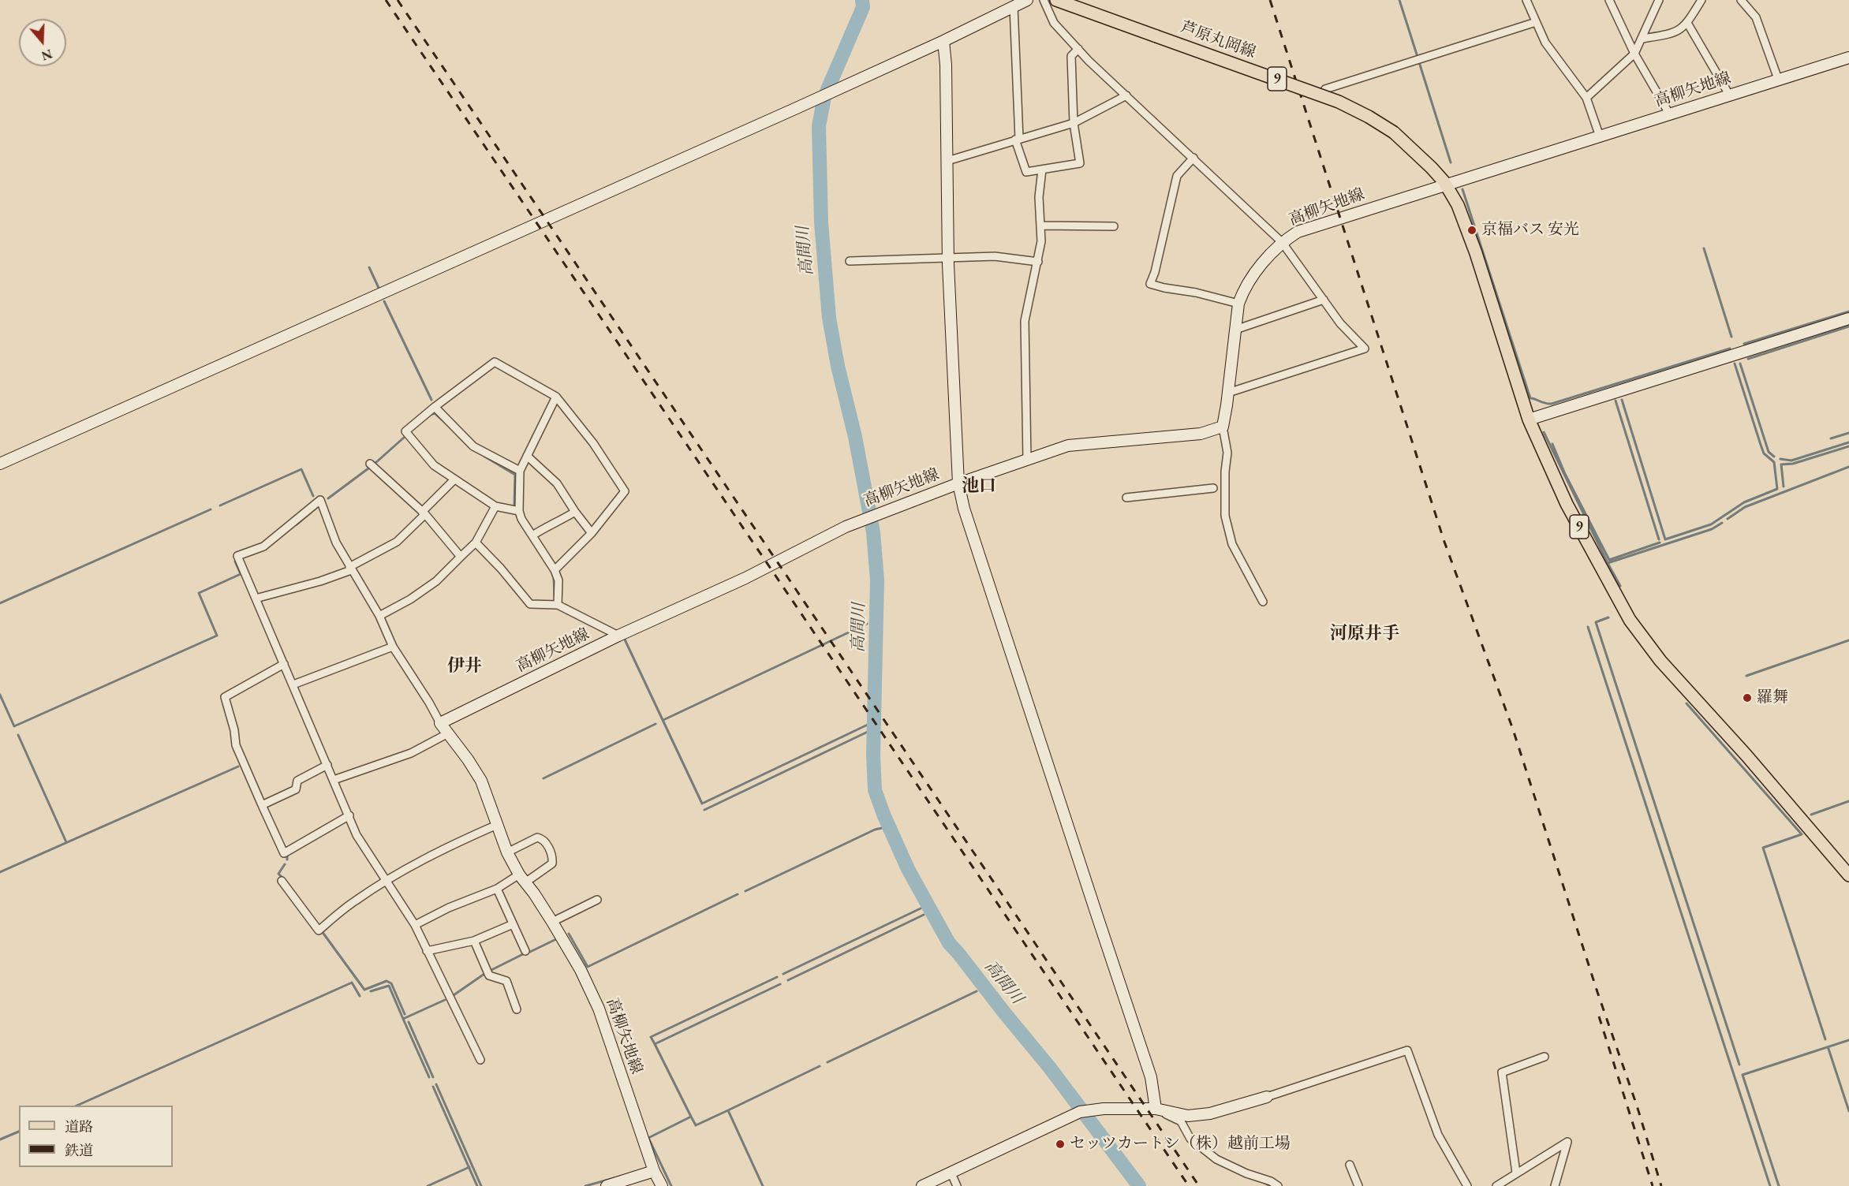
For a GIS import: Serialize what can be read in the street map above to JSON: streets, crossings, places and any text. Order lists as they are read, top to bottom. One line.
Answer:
{"streets":{"main road":["芦原丸岡線","9"],"street":["高柳矢地線"]},"crossings":[["芦原丸岡線","9"],["芦原丸岡線","高柳矢地線"],["9","高柳矢地線"]],"districts":["池口","河原井手","伊井"],"water":["高間川"],"places":["京福バス 安光","羅舞","セッツカートン（株）越前工場"],"legend":["道路","鉄道"],"north":"bottom"}
